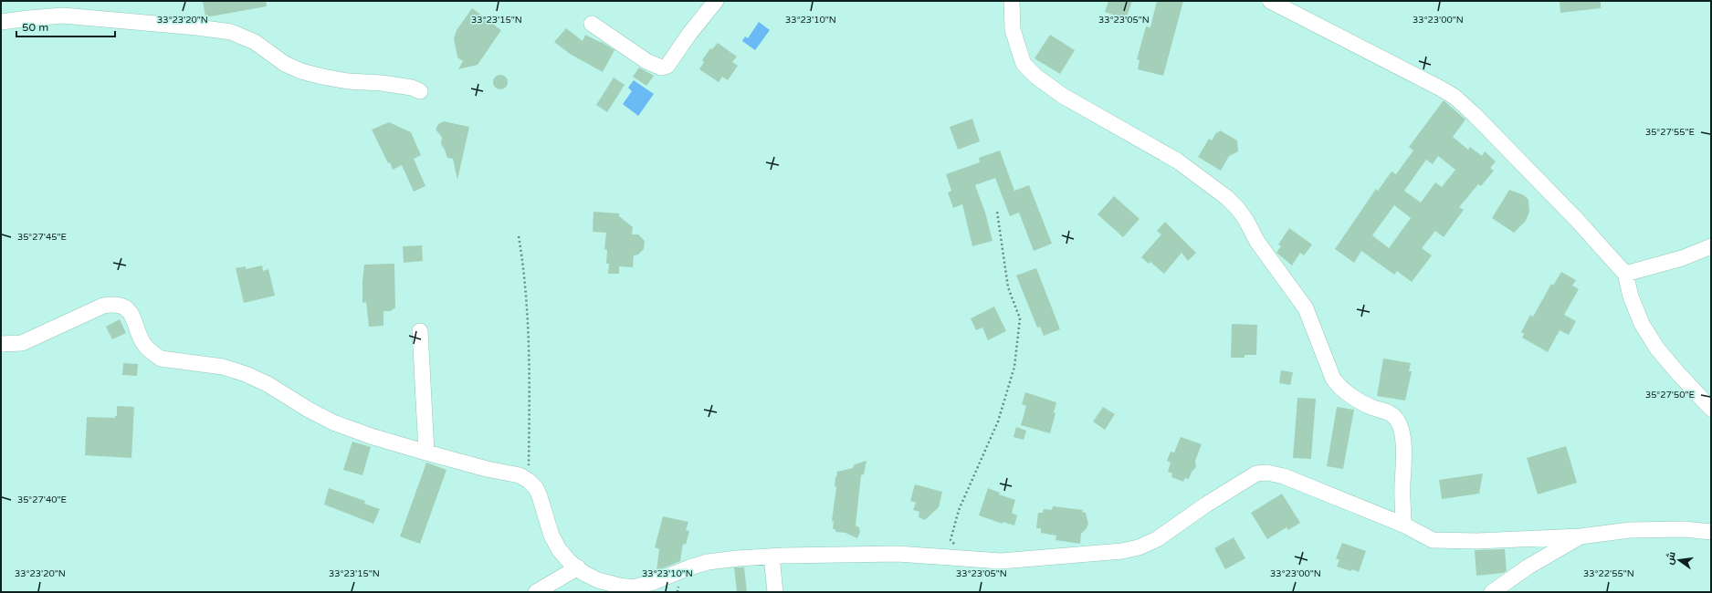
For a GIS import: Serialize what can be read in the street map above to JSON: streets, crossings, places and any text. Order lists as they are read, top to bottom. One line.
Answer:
{"scale_bar":"50 m","north":"left","coordinates":["33°23'20\"N","33°23'15\"N","33°23'10\"N","33°23'05\"N","33°23'00\"N","35°27'55\"E","35°27'45\"E","35°27'50\"E","35°27'40\"E","33°22'55\"N"]}
